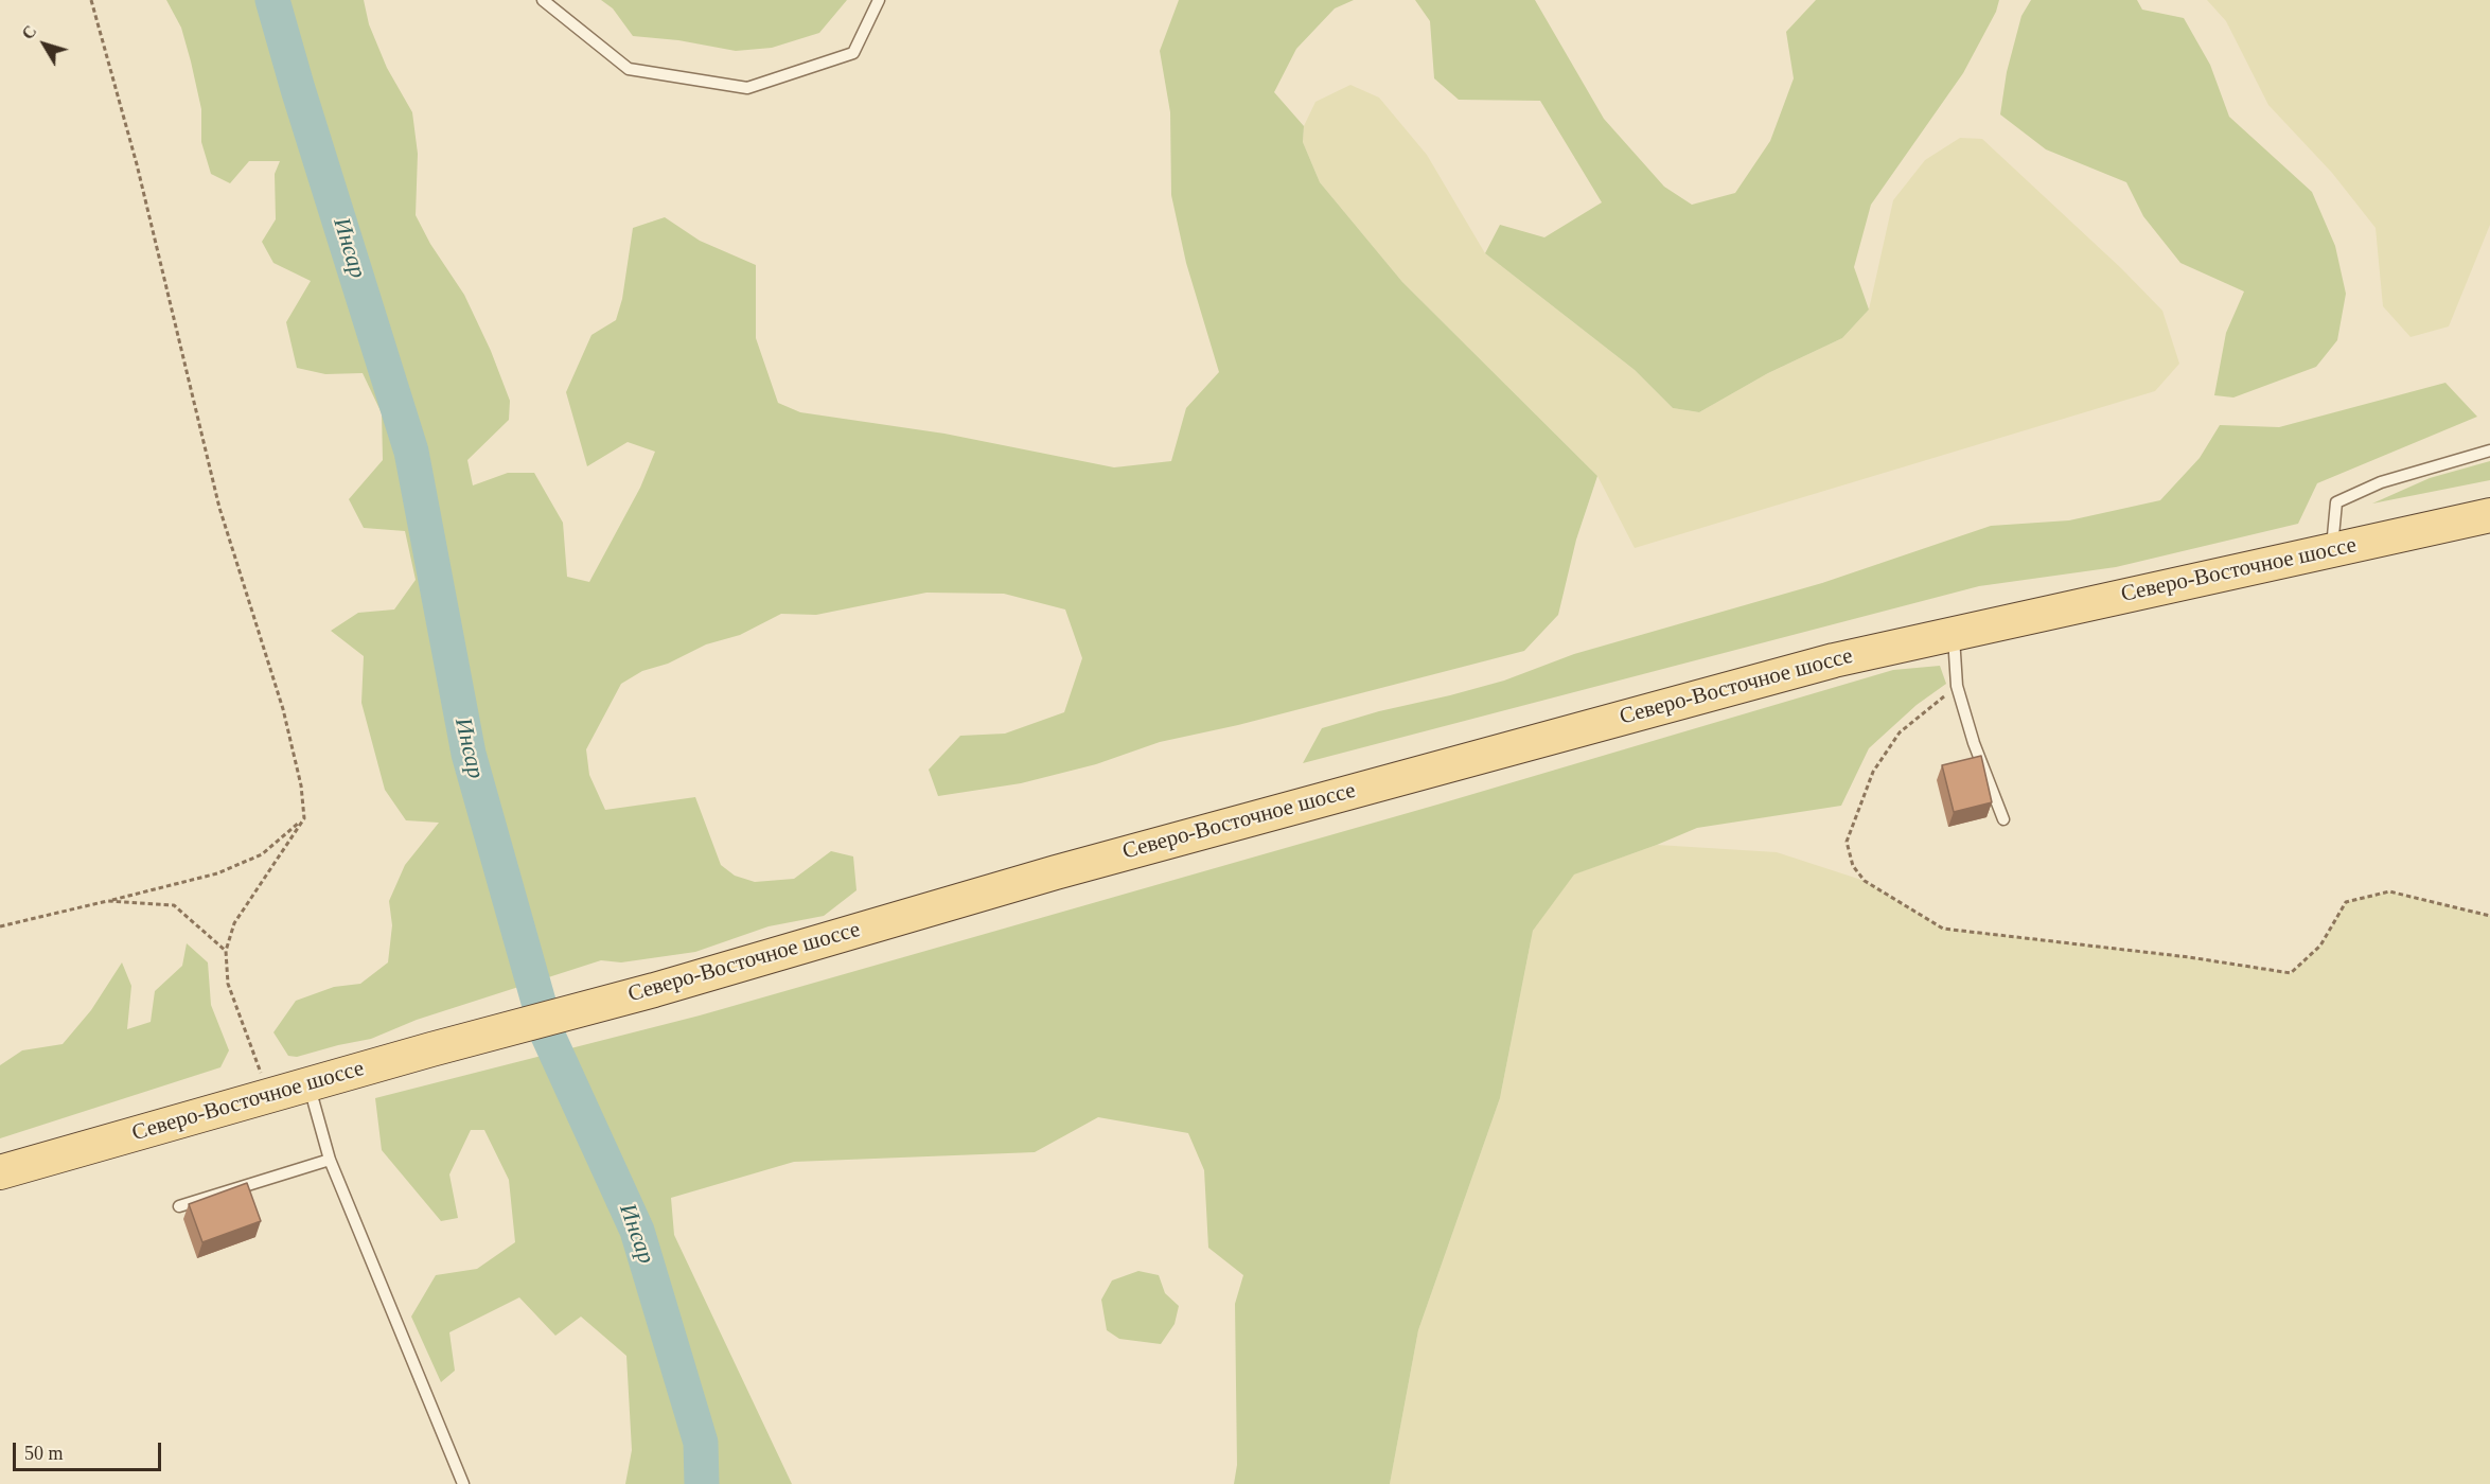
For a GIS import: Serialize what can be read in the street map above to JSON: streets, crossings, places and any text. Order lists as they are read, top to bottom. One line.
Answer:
{"streets":{"main road":["Северо-Восточное шоссе"]},"water":["Инсар"],"scale_bar":"50 m","north":"top left"}
